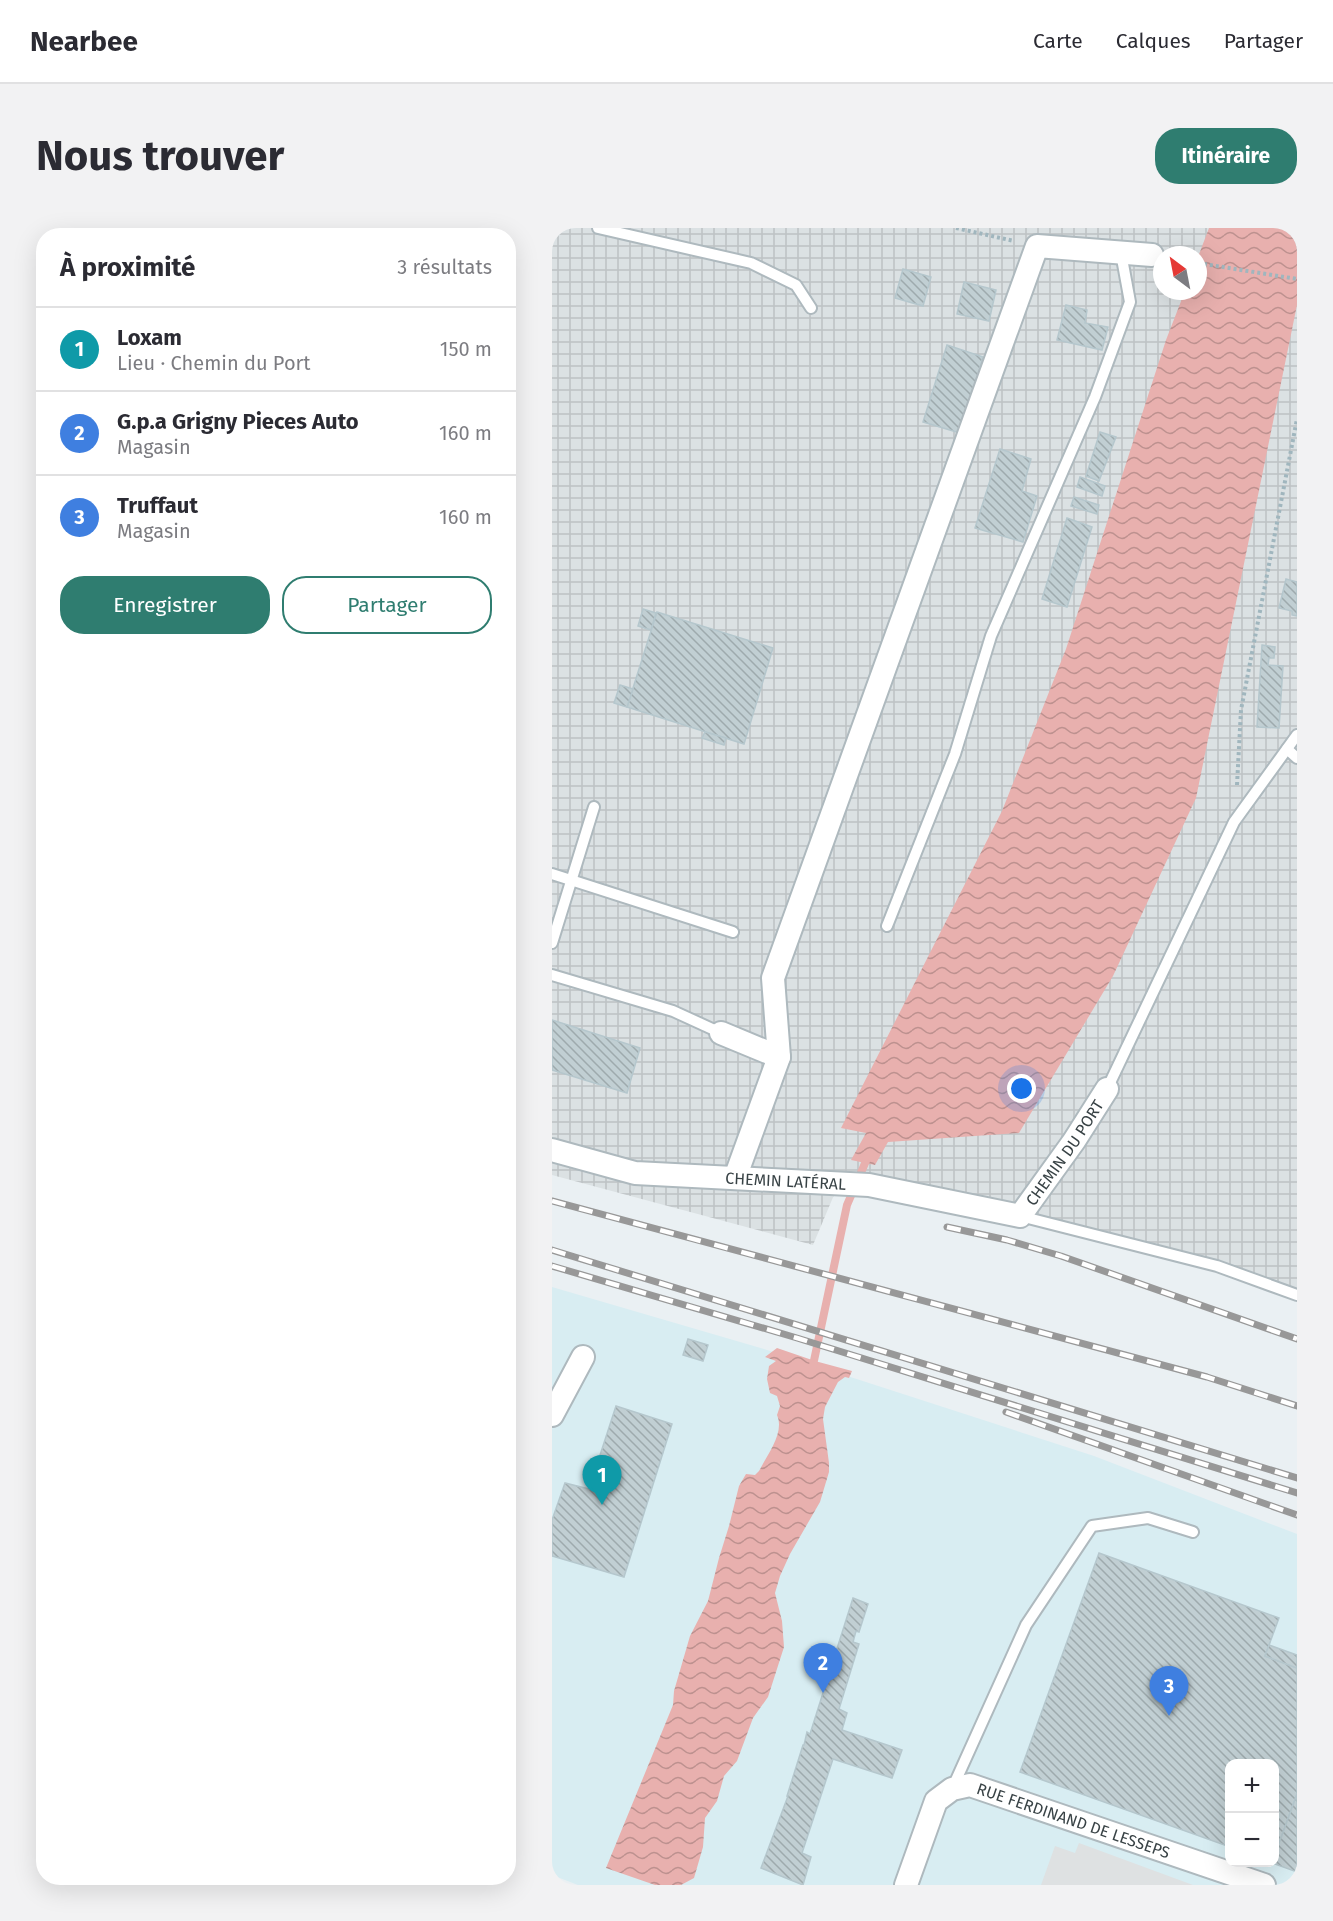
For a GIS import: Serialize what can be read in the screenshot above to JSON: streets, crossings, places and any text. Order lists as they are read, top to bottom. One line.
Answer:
{"streets":{"street":["CHEMIN DU PORT","CHEMIN LATÉRAL","RUE FERDINAND DE LESSEPS"]},"crossings":[["CHEMIN DU PORT","CHEMIN LATÉRAL"]],"north":"top left","page":{"header":"Nearbee","nav":["Carte","Calques","Partager"],"buttons":["Itinéraire",["Enregistrer","Partager"]],"title":"Nous trouver","heading":["À proximité","3 résultats"],"list":[{"mark":"1","name":"Loxam","note":"Lieu · Chemin du Port","value":"150 m"},{"mark":"2","name":"G.p.a Grigny Pieces Auto","note":"Magasin","value":"160 m"},{"mark":"3","name":"Truffaut","note":"Magasin","value":"160 m"}],"pins":["1","2","3"],"map_buttons":["+","−"]}}
